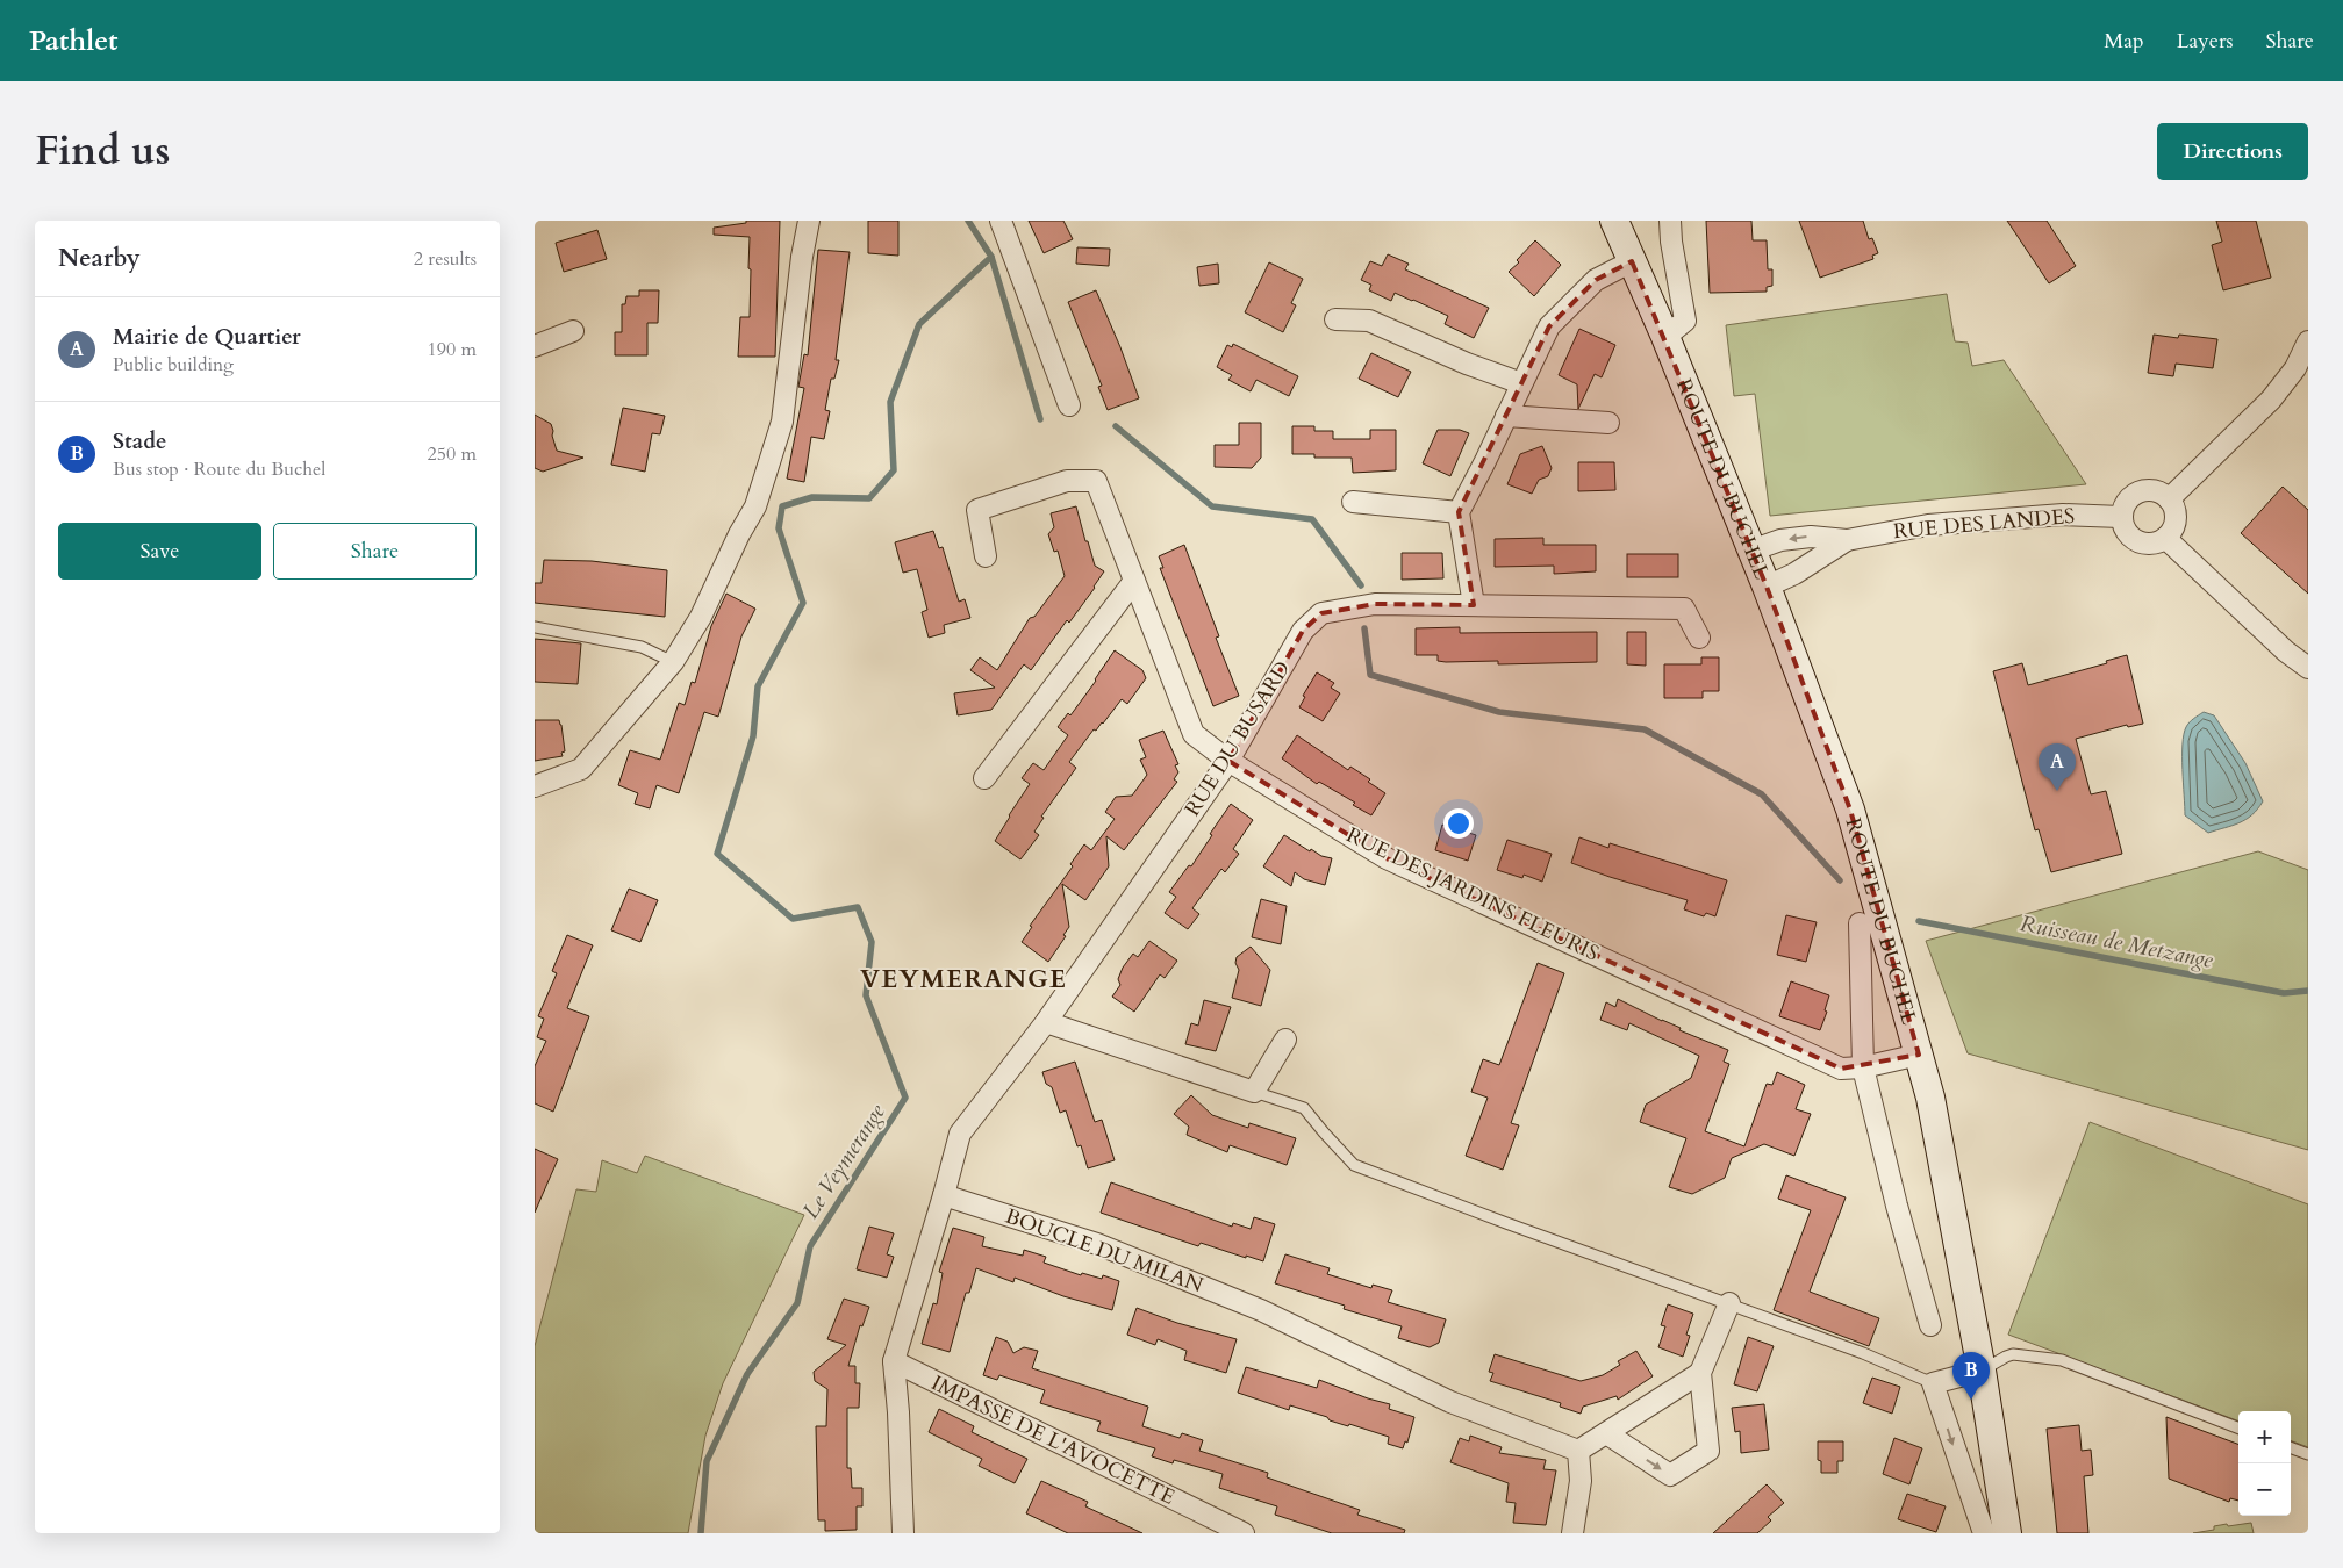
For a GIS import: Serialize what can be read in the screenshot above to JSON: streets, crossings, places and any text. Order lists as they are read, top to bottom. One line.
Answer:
{"streets":{"main road":["ROUTE DU BUCHEL"],"street":["RUE DES LANDES","RUE DU BUSARD","RUE DES JARDINS FLEURIS","BOUCLE DU MILAN","IMPASSE DE L'AVOCETTE"]},"crossings":[["ROUTE DU BUCHEL","RUE DES LANDES"],["ROUTE DU BUCHEL","RUE DES JARDINS FLEURIS"],["RUE DU BUSARD","RUE DES JARDINS FLEURIS"],["RUE DU BUSARD","BOUCLE DU MILAN"]],"districts":["VEYMERANGE"],"water":["Ruisseau de Metzange","Le Veymerange"],"page":{"header":"Pathlet","nav":["Map","Layers","Share"],"title":"Find us","buttons":["Directions",["Save","Share"]],"heading":["Nearby","2 results"],"list":[{"mark":"A","name":"Mairie de Quartier","note":"Public building","value":"190 m"},{"mark":"B","name":"Stade","note":"Bus stop · Route du Buchel","value":"250 m"}],"pins":["A","B"],"map_buttons":["+","−"]}}
